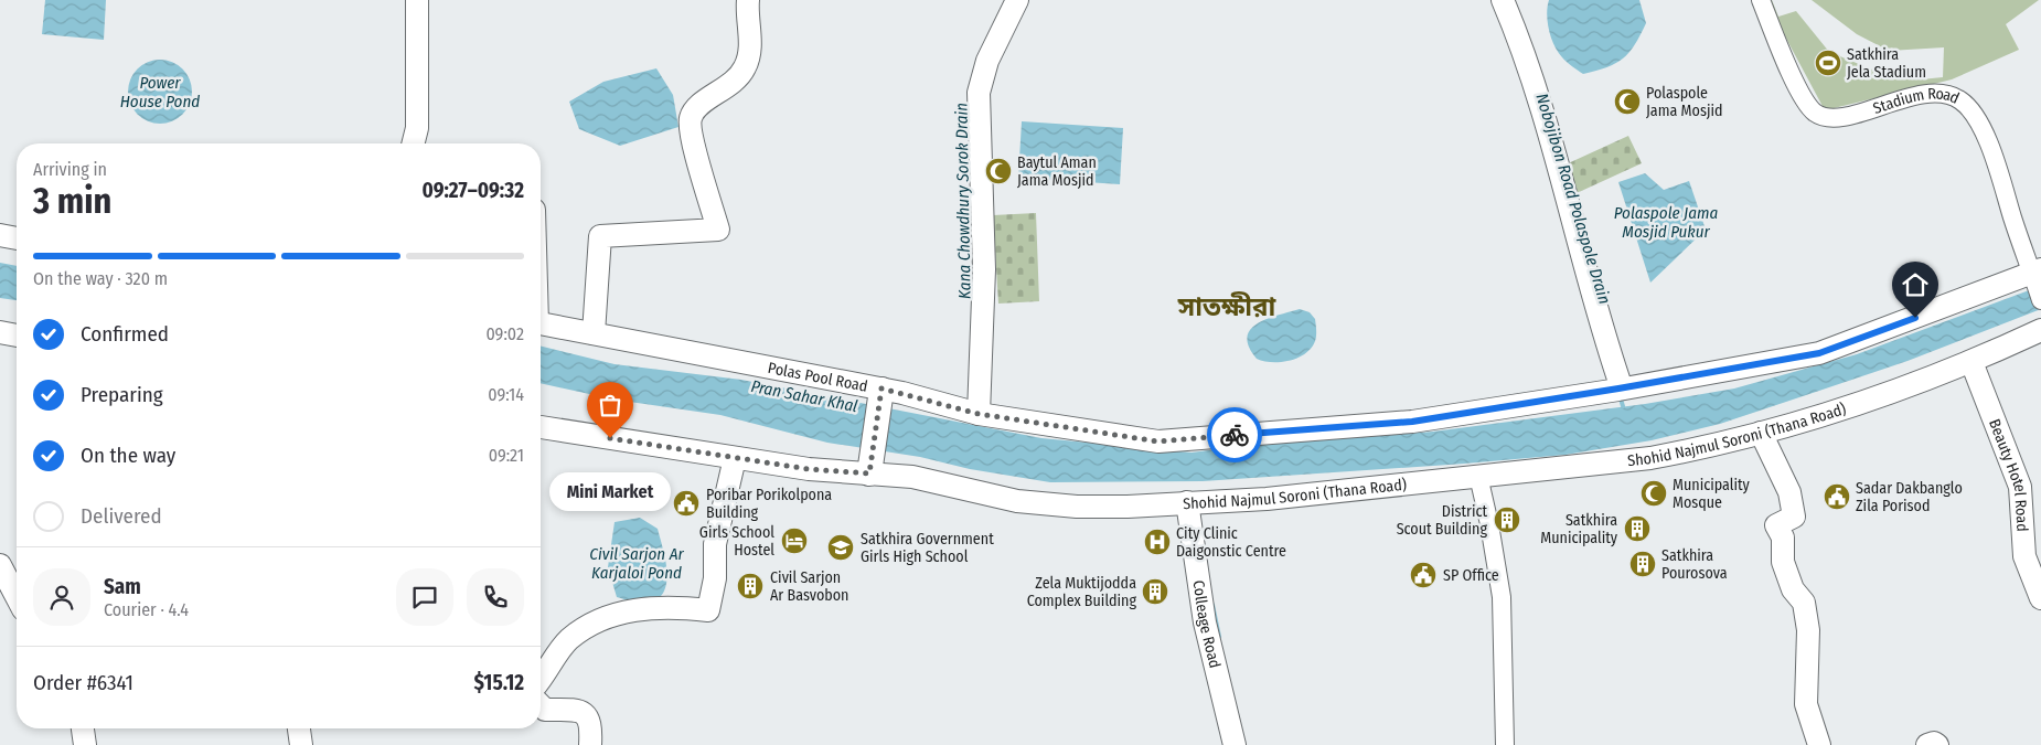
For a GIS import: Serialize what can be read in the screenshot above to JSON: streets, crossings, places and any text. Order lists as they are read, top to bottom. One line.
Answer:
{"streets":{"street":["Stadium Road","Polas Pool Road","Shohid Najmul Soroni (Thana Road)","Beauty Hotel Road","Colleage Road"]},"crossings":[["Stadium Road","Polas Pool Road"],["Shohid Najmul Soroni (Thana Road)","Beauty Hotel Road"],["Shohid Najmul Soroni (Thana Road)","Colleage Road"]],"districts":["সাতক্ষীরা"],"water":["Power House Pond","Nobojibon Road Polaspole Drain","Kana Chowdhury Sorok Drain","Polaspole Jama Mosjid Pukur","Pran Sahar Khal","Civil Sarjon Ar Karjaloi Pond"],"places":{"sports":["Satkhira Jela Stadium"],"mosque":["Polaspole Jama Mosjid","Baytul Aman Jama Mosjid","Municipality Mosque"],"other":["Mini Market"],"public building":["Sadar Dakbanglo Zila Porisod","Poribar Porikolpona Building","SP Office"],"building":["District Scout Building","Satkhira Municipality","Satkhira Pourosova","Civil Sarjon Ar Basvobon","Zela Muktijodda Complex Building"],"hotel":["Girls School Hostel"],"hospital":["City Clinic Daigonstic Centre"],"school or university":["Satkhira Government Girls High School"]},"page":{"heading":["3 min","Arriving in","09:27–09:32"],"panel":["Sam","Courier · 4.4","Order #6341","$15.12"],"bar":"On the way · 320 m","list":[["Confirmed","09:02"],["Preparing","09:14"],["On the way","09:21"],"Delivered"],"bubble":"Mini Market"}}
